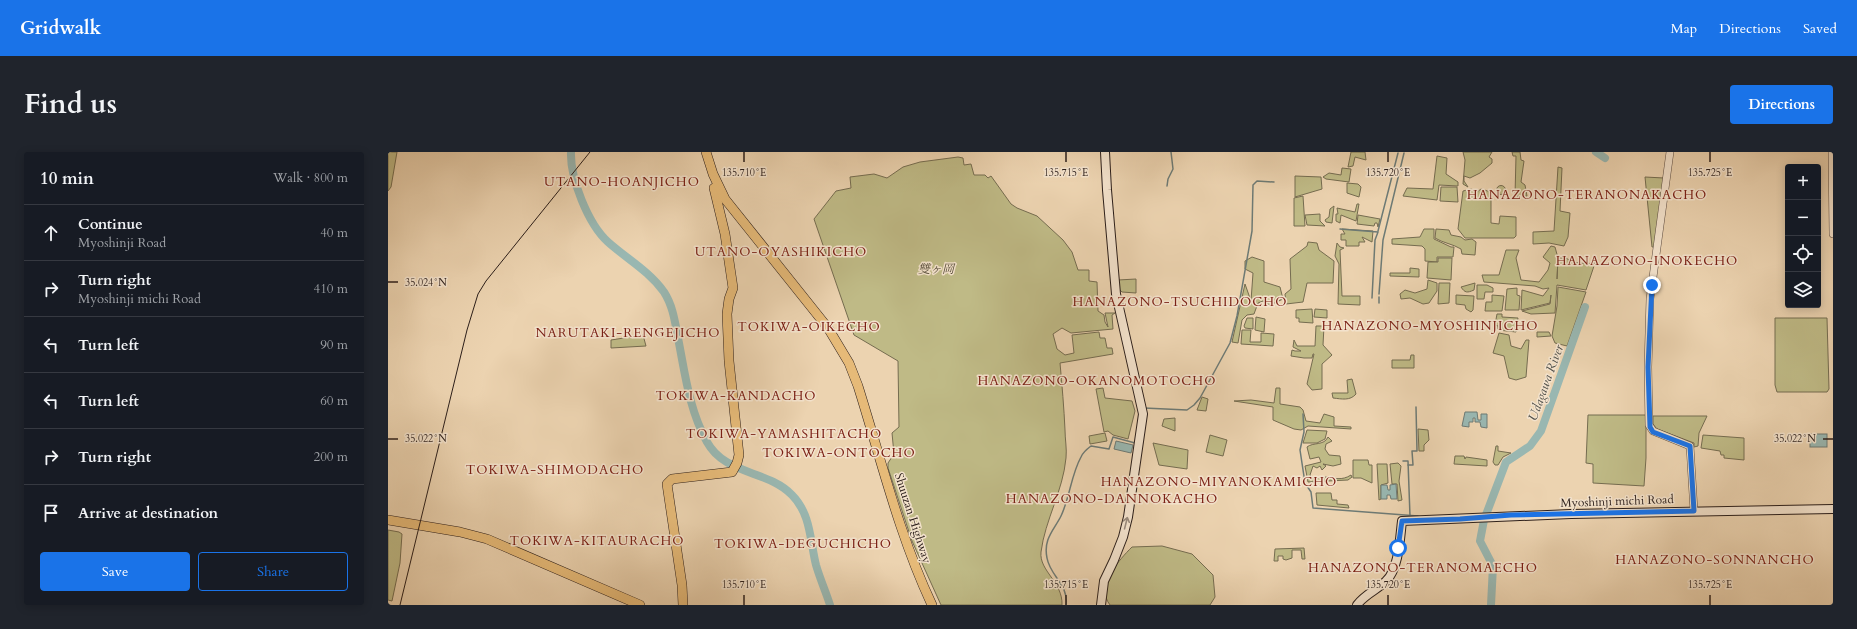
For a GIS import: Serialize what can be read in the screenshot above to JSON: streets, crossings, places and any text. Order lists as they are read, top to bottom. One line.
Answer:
{"streets":{"main road":["Myoshinji michi Road","Shuuzan Highway"]},"districts":["UTANO-HOANJICHO","HANAZONO-TERANONAKACHO","UTANO-OYASHIKICHO","HANAZONO-INOKECHO","HANAZONO-TSUCHIDOCHO","HANAZONO-MYOSHINJICHO","TOKIWA-OIKECHO","NARUTAKI-RENGEJICHO","HANAZONO-OKANOMOTOCHO","TOKIWA-KANDACHO","TOKIWA-YAMASHITACHO","TOKIWA-ONTOCHO","TOKIWA-SHIMODACHO","HANAZONO-MIYANOKAMICHO","HANAZONO-DANNOKACHO","TOKIWA-KITAURACHO","TOKIWA-DEGUCHICHO","HANAZONO-SONNANCHO","HANAZONO-TERANOMAECHO"],"water":["Udagawa River"],"parks":["雙ヶ岡"],"page":{"header":"Gridwalk","nav":["Map","Directions","Saved"],"title":"Find us","buttons":["Directions",["Save","Share"]],"heading":["10 min","Walk · 800 m"],"map_buttons":["+","−"],"list":[["Continue","Myoshinji Road","40 m"],["Turn right","Myoshinji michi Road","410 m"],["Turn left","90 m"],["Turn left","60 m"],["Turn right","200 m"],"Arrive at destination"]},"coordinates":["135.710°E","135.715°E","135.720°E","135.725°E","35.024°N","35.022°N"]}
